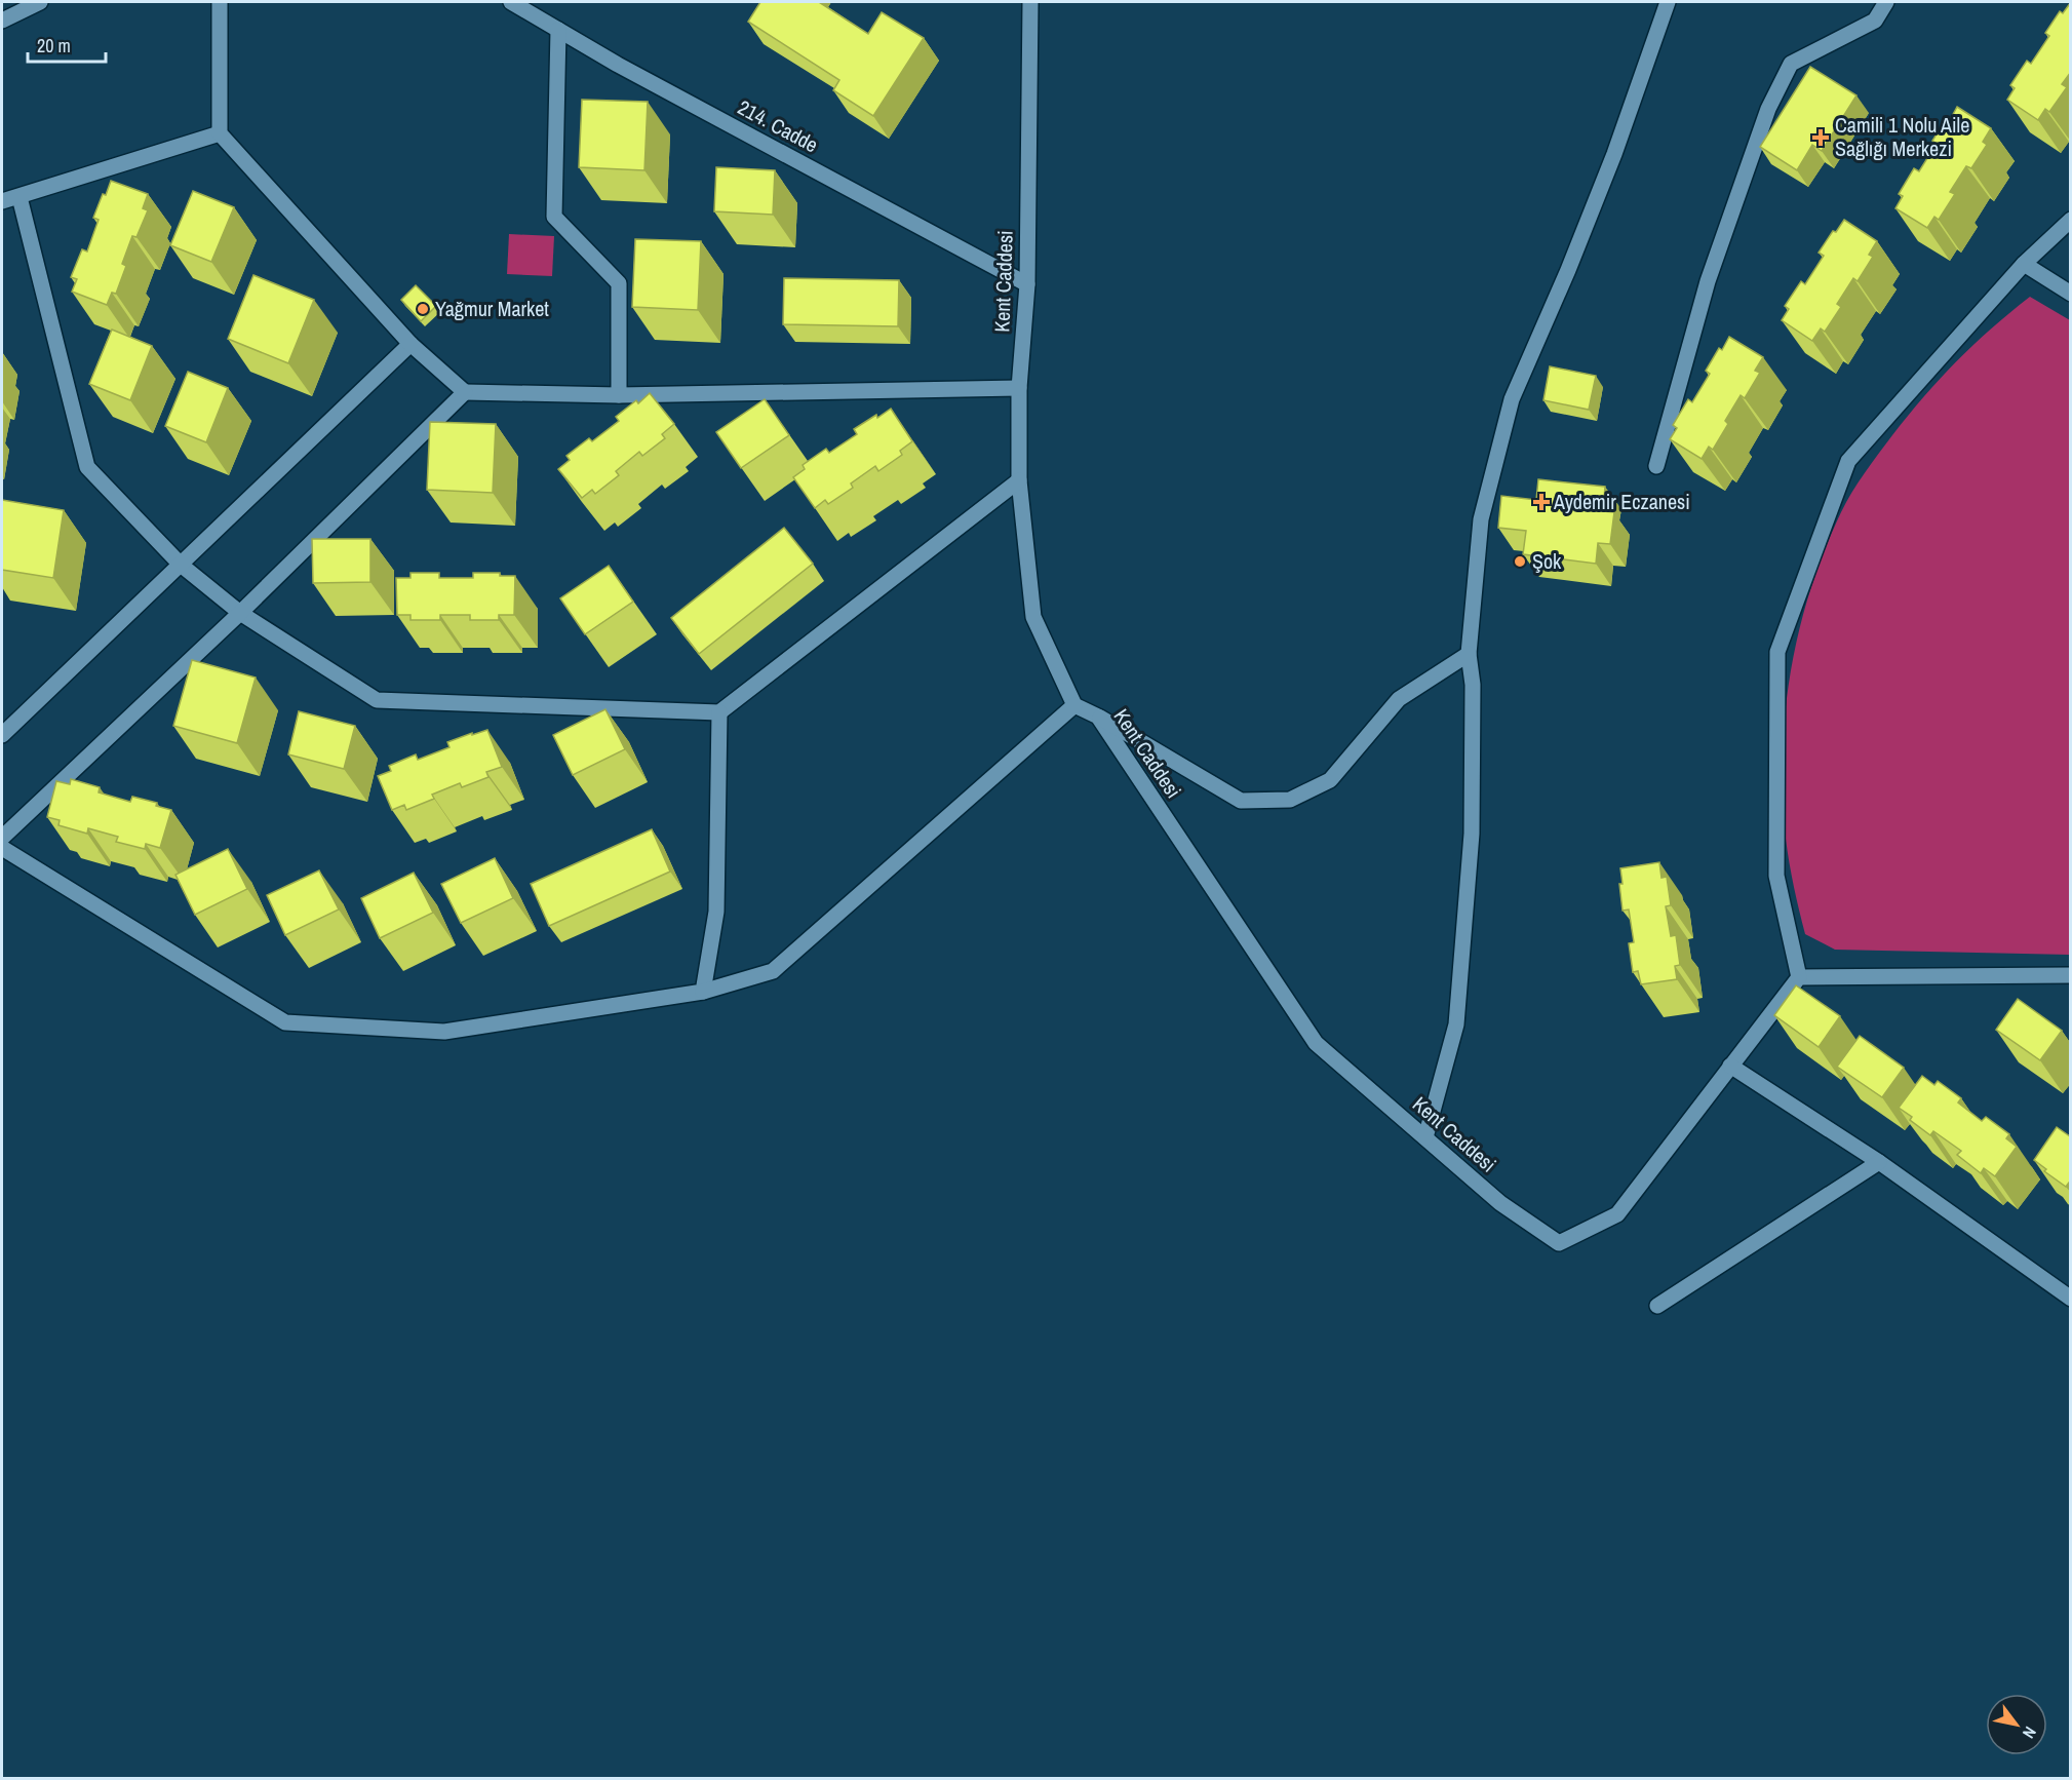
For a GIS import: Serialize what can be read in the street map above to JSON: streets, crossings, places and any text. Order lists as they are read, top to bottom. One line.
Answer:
{"streets":{"street":["214. Cadde","Kent Caddesi"]},"crossings":[["214. Cadde","Kent Caddesi"]],"places":{"health":["Camili 1 Nolu Aile Sağlığı Merkezi","Aydemir Eczanesi"],"other":["Yağmur Market","Şok"]},"scale_bar":"20 m","north":"bottom right"}
